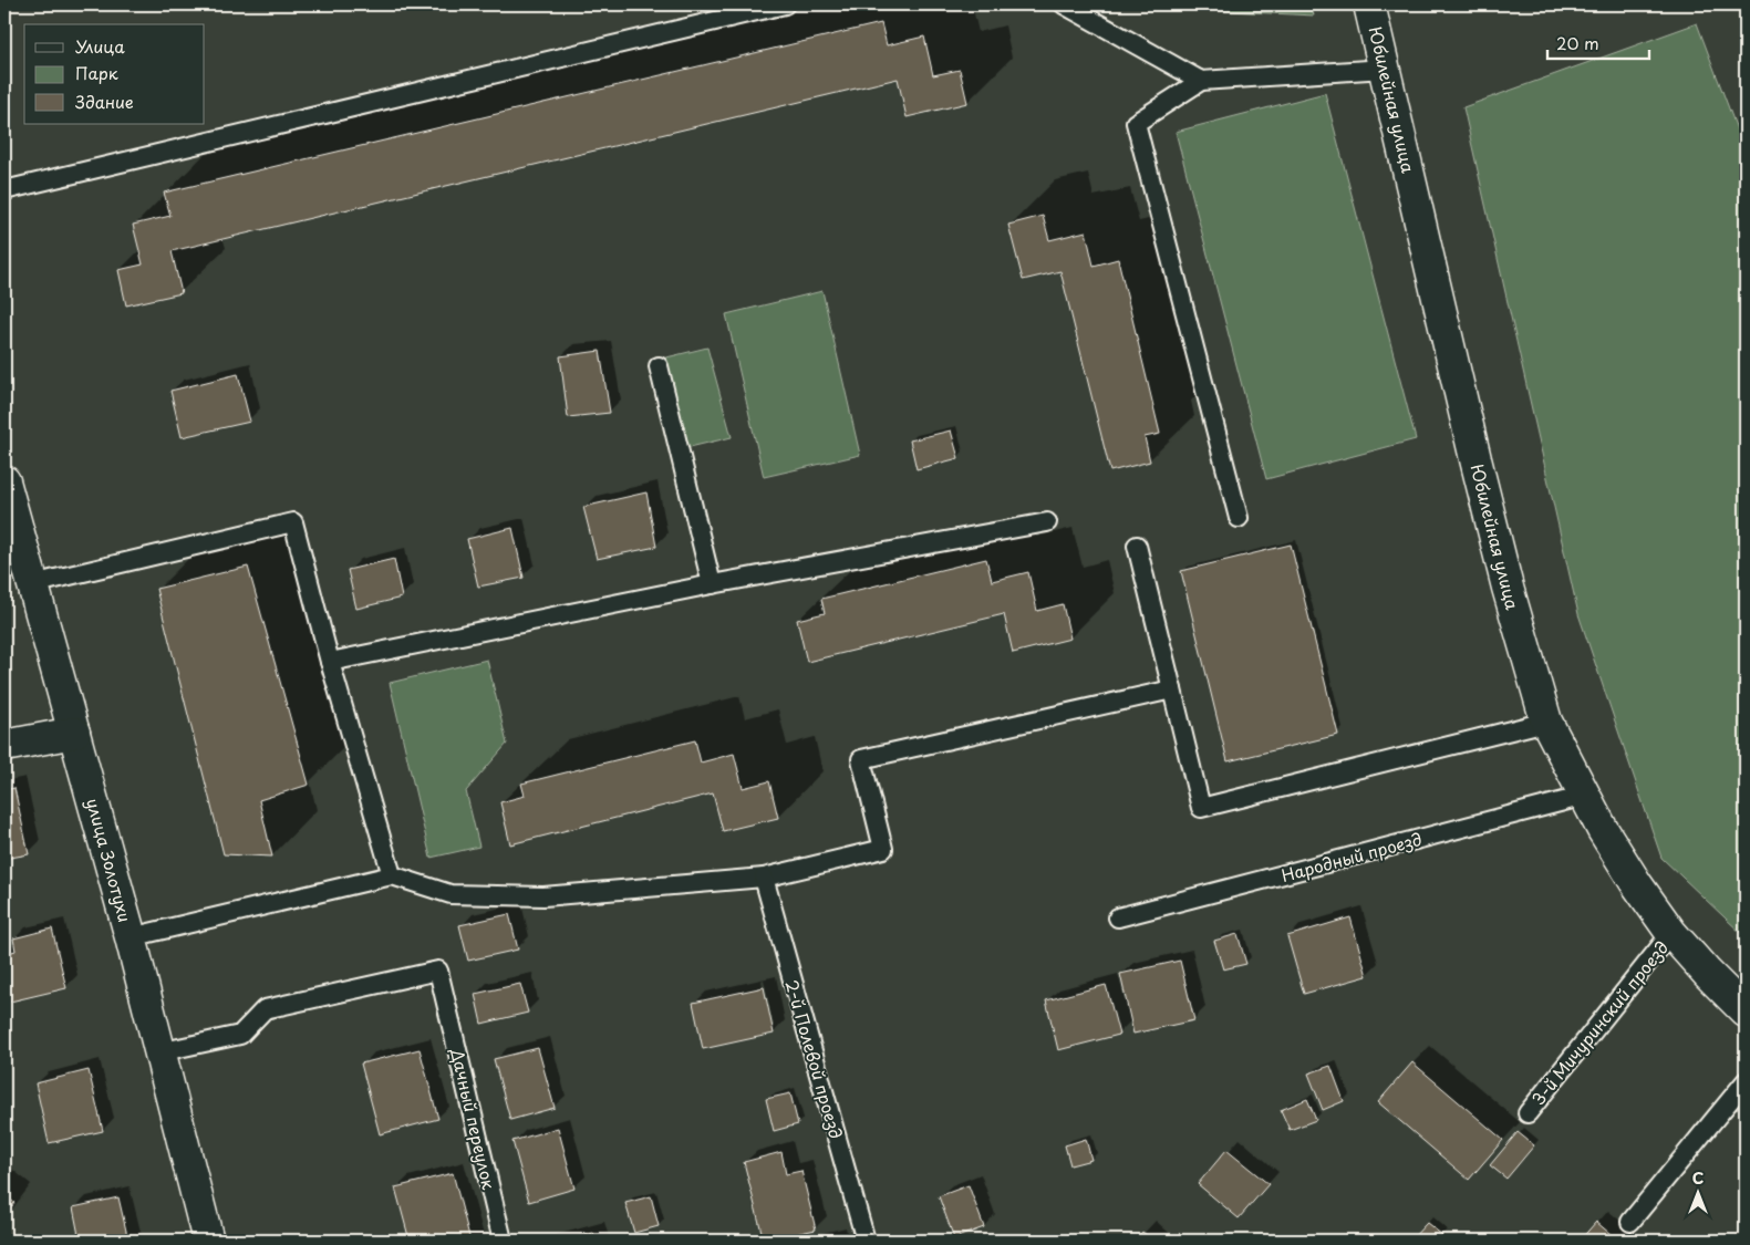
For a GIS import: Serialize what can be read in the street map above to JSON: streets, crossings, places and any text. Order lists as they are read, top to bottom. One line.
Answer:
{"streets":{"street":["Юбилейная улица","улица Золотухи"],"lane":["Народный проезд","3-й Мичуринский проезд","2-й Полевой проезд","Дачный переулок"]},"crossings":[["Юбилейная улица","Народный проезд"],["Юбилейная улица","3-й Мичуринский проезд"],["улица Золотухи","Дачный переулок"]],"legend":["Улица","Парк","Здание"],"scale_bar":"20 m","north":"top"}
